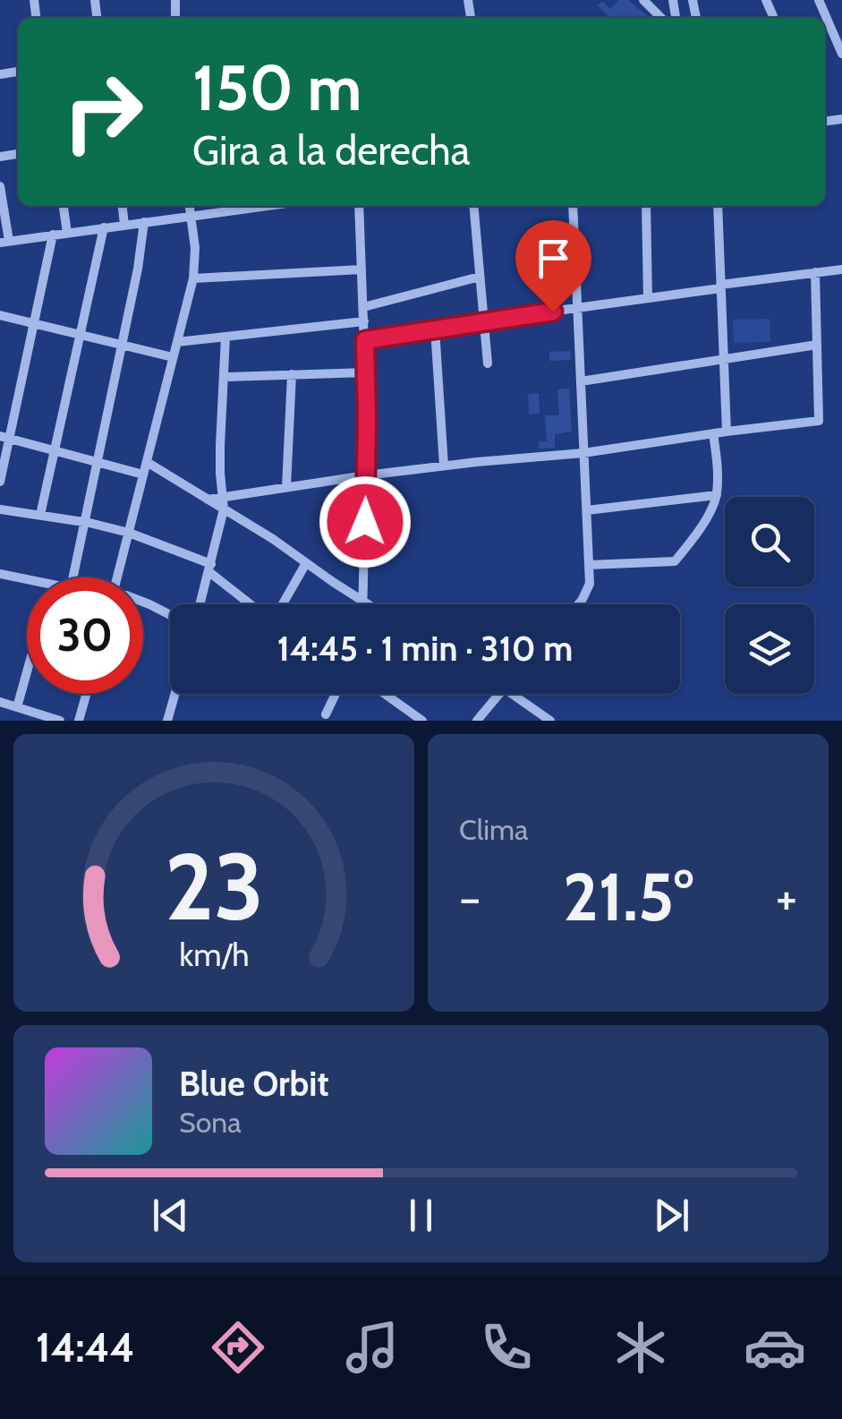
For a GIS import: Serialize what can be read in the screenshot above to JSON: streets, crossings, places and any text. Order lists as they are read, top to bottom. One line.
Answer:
{"page":{"turn":["150 m","Gira a la derecha"],"limit":"30","trip":"14:45 · 1 min · 310 m","tile":"Clima","heat":["−","21.5°","+"],"song":["Blue Orbit","Sona"],"tabs":"14:44","gauge":["23","km/h"]}}
